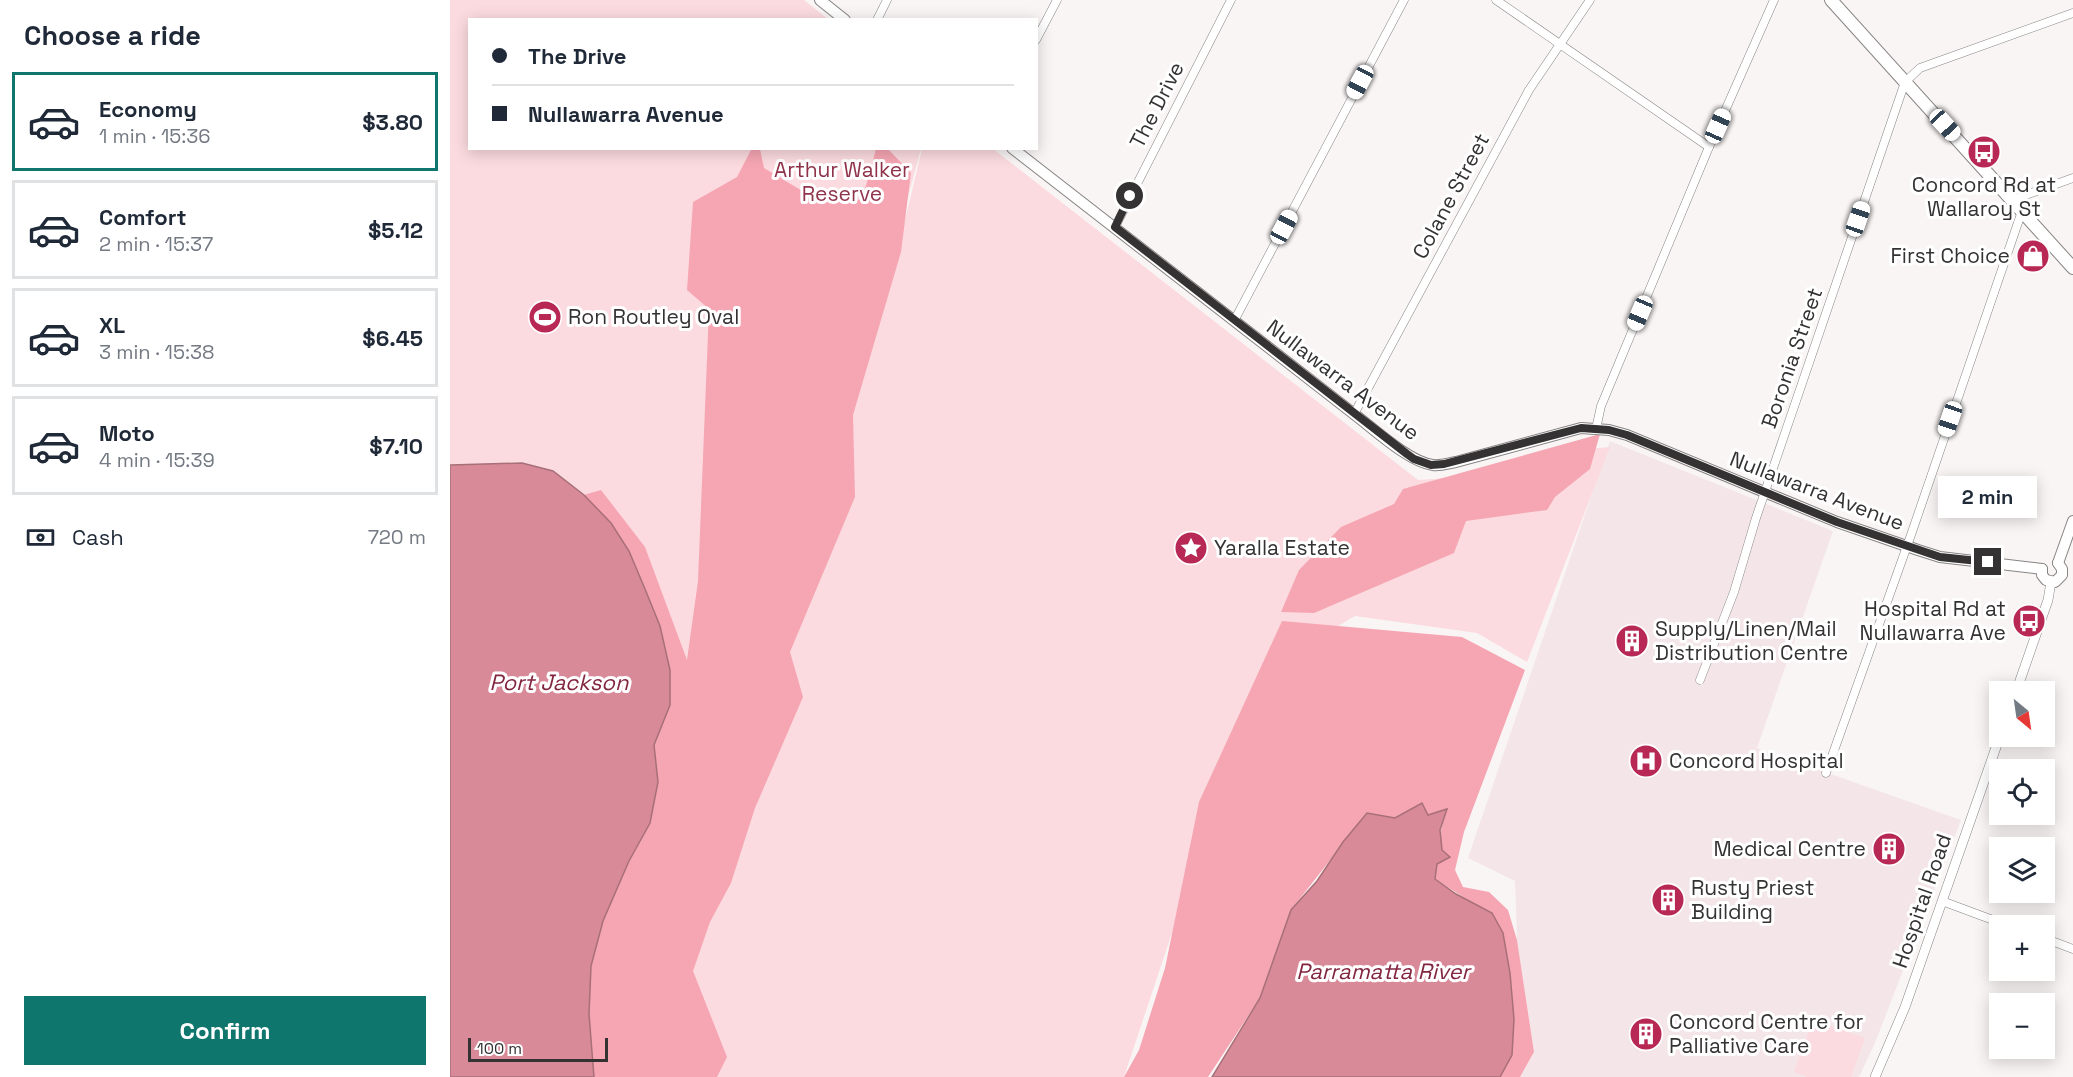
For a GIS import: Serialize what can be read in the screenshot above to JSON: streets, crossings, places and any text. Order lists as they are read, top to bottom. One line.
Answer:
{"streets":{"main road":["Nullawarra Avenue"],"street":["The Drive","Colane Street","Boronia Street","Hospital Road"]},"crossings":[["The Drive","Nullawarra Avenue"],["Colane Street","Nullawarra Avenue"],["Boronia Street","Nullawarra Avenue"]],"water":["Port Jackson","Parramatta River"],"parks":["Arthur Walker Reserve"],"places":{"bus stop":["Concord Rd at Wallaroy St","Hospital Rd at Nullawarra Ave"],"shop":["First Choice"],"sports":["Ron Routley Oval"],"place":["Yaralla Estate"],"building":["Supply/Linen/Mail Distribution Centre","Medical Centre","Rusty Priest Building","Concord Centre for Palliative Care"],"hospital":["Concord Hospital"]},"scale_bar":"100 m","north":"bottom right","page":{"heading":"Choose a ride","banner":["The Drive","Nullawarra Avenue"],"list":[{"name":"Economy","note":"1 min · 15:36","value":"$3.80"},{"name":"Comfort","note":"2 min · 15:37","value":"$5.12"},{"name":"XL","note":"3 min · 15:38","value":"$6.45"},{"name":"Moto","note":"4 min · 15:39","value":"$7.10"}],"bubble":"2 min","pay":["Cash","720 m"],"map_buttons":["+","−"],"buttons":"Confirm","scale":"100 m"}}
